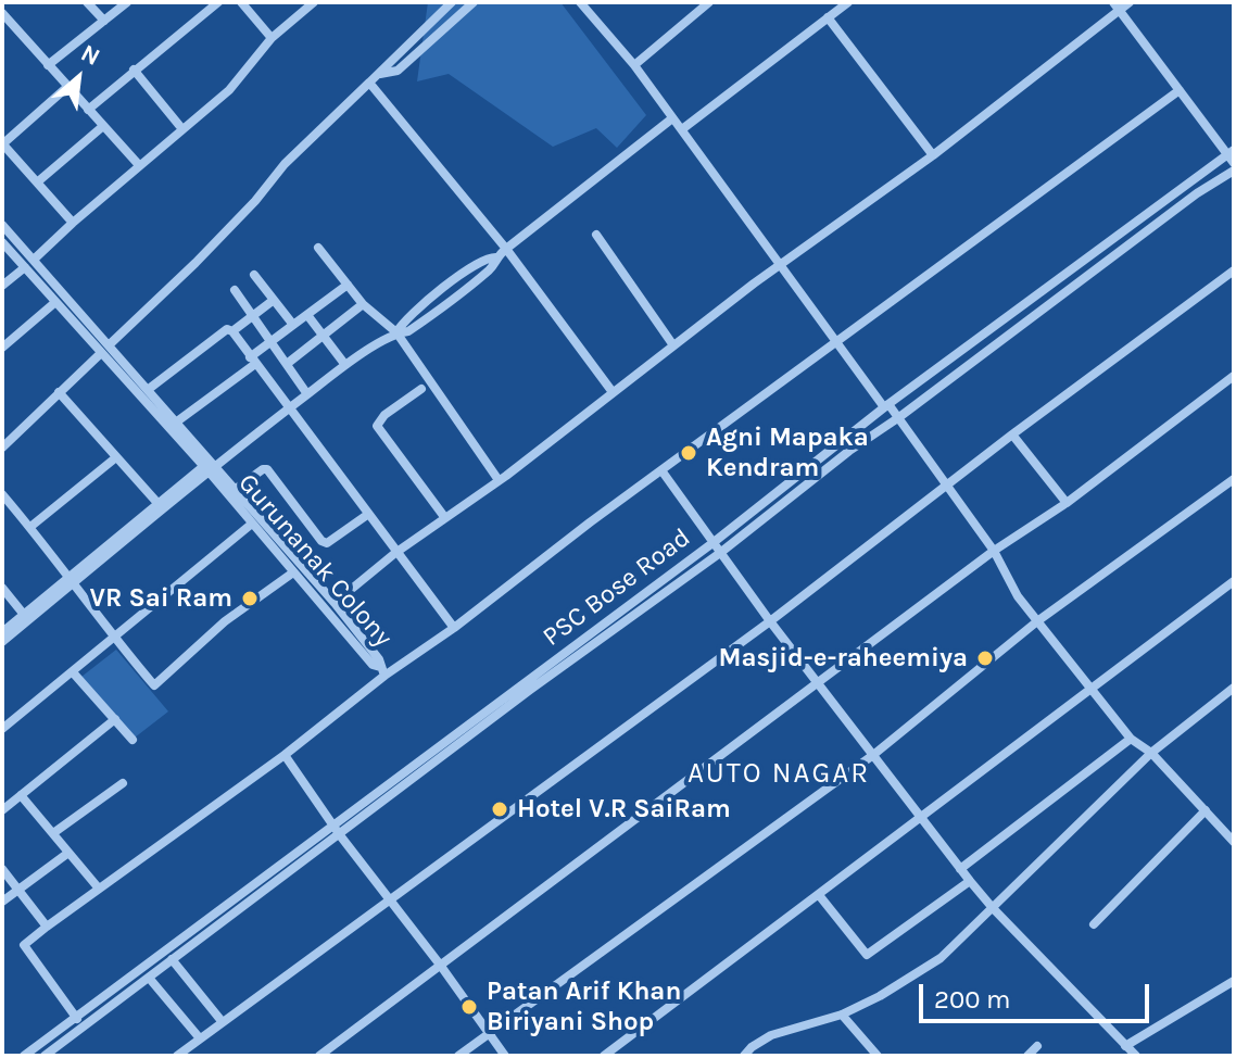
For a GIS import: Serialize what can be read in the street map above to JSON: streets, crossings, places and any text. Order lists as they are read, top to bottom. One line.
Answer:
{"streets":{"street":["Gurunanak Colony","PSC Bose Road"]},"districts":["AUTO NAGAR"],"places":["Agni Mapaka Kendram","VR Sai Ram","Masjid-e-raheemiya","Hotel V.R SaiRam","Patan Arif Khan Biriyani Shop"],"scale_bar":"200 m","north":"top right"}
